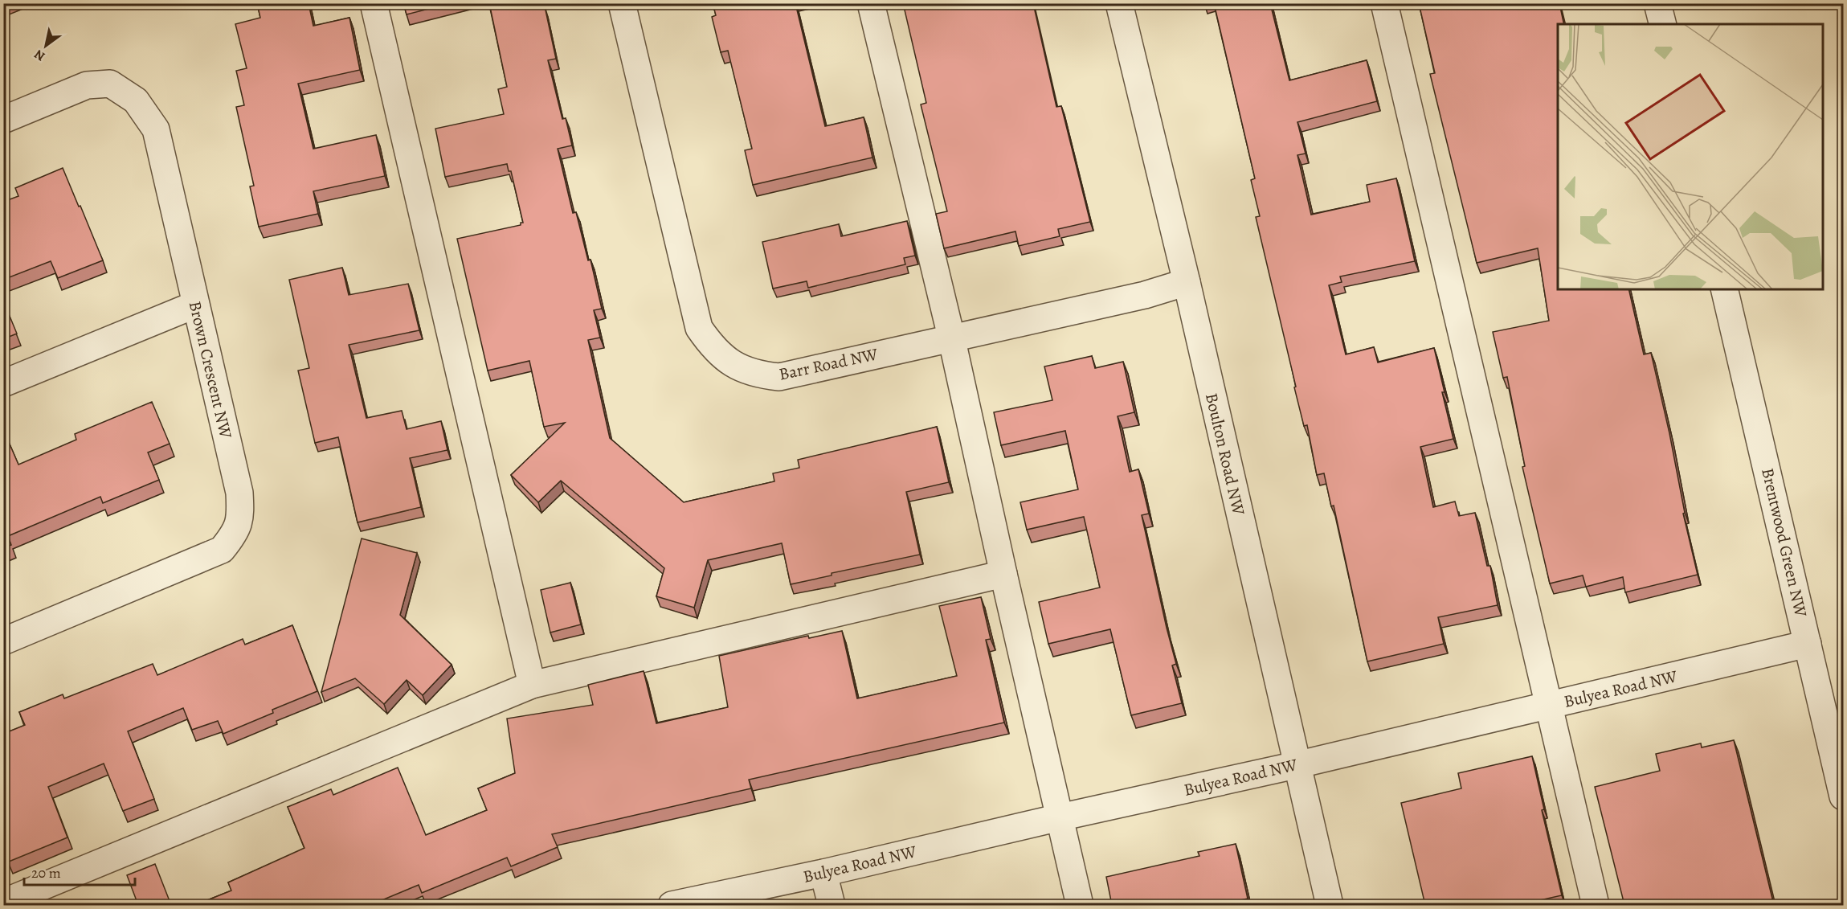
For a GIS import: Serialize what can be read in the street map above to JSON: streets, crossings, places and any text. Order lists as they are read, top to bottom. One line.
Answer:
{"streets":{"street":["Barr Road NW","Brown Crescent NW","Boulton Road NW","Brentwood Green NW","Bulyea Road NW"]},"crossings":[["Barr Road NW","Boulton Road NW"],["Boulton Road NW","Bulyea Road NW"],["Brentwood Green NW","Bulyea Road NW"]],"scale_bar":"20 m","north":"bottom left"}
